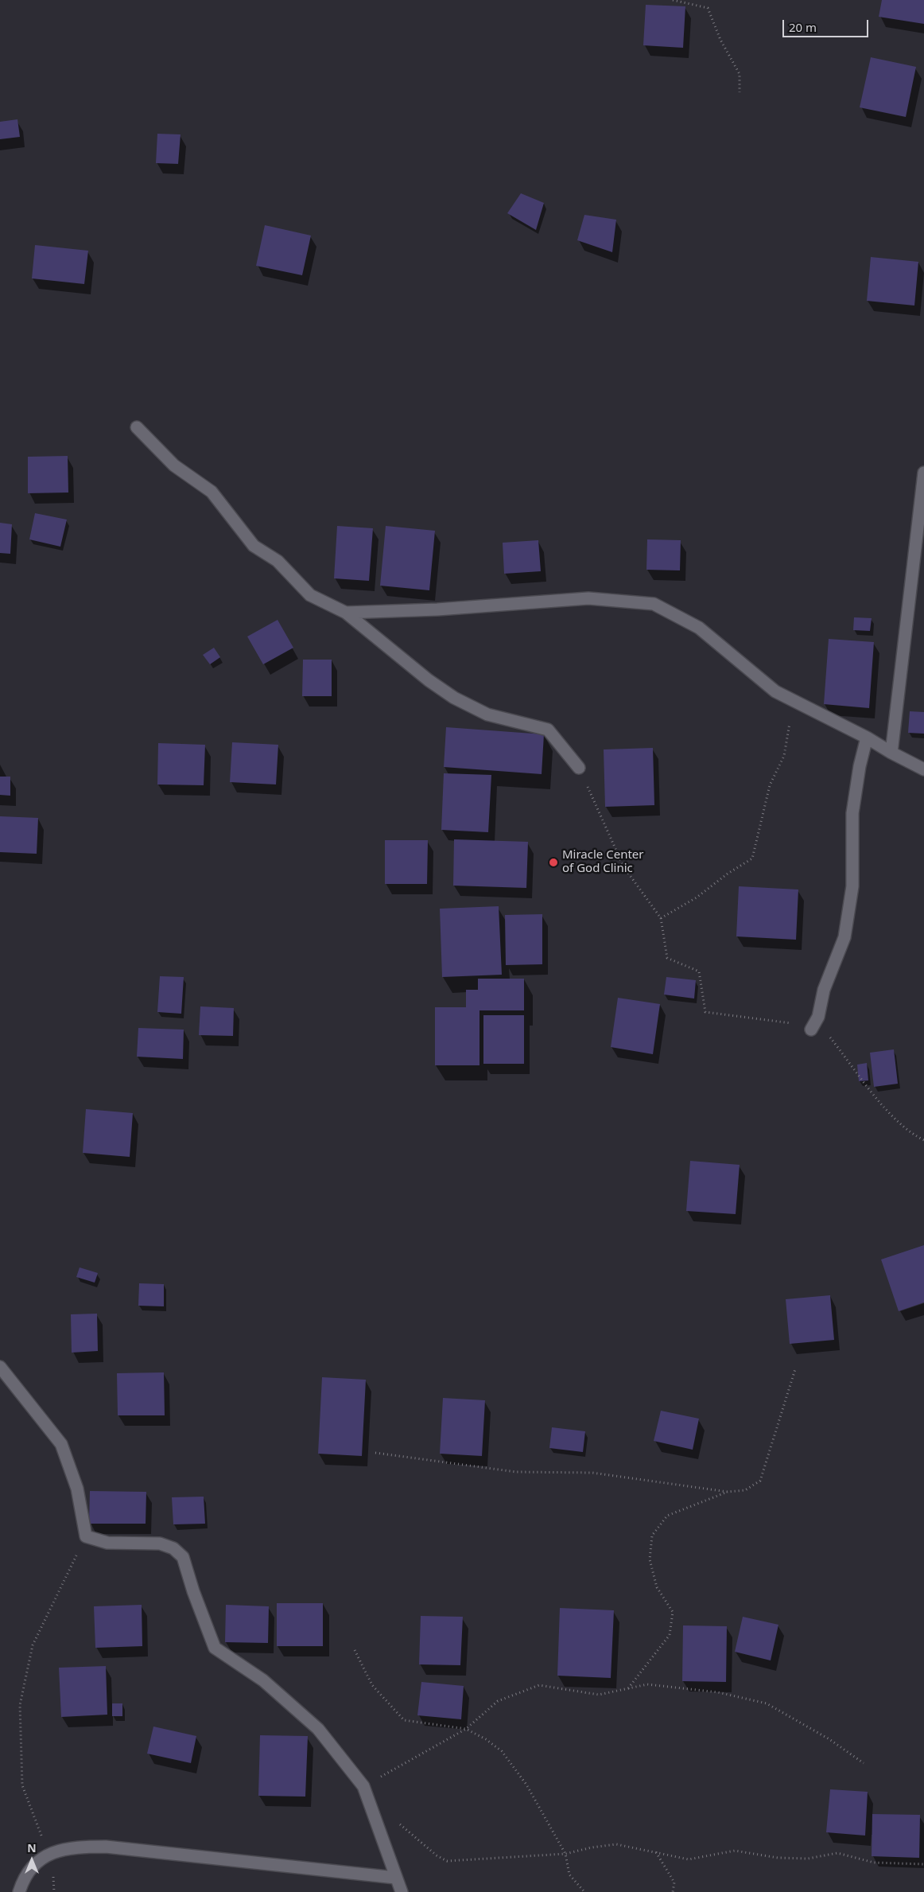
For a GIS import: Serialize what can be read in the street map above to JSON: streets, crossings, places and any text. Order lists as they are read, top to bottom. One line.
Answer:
{"places":["Miracle Center of God Clinic"],"scale_bar":"20 m","north":"top"}
